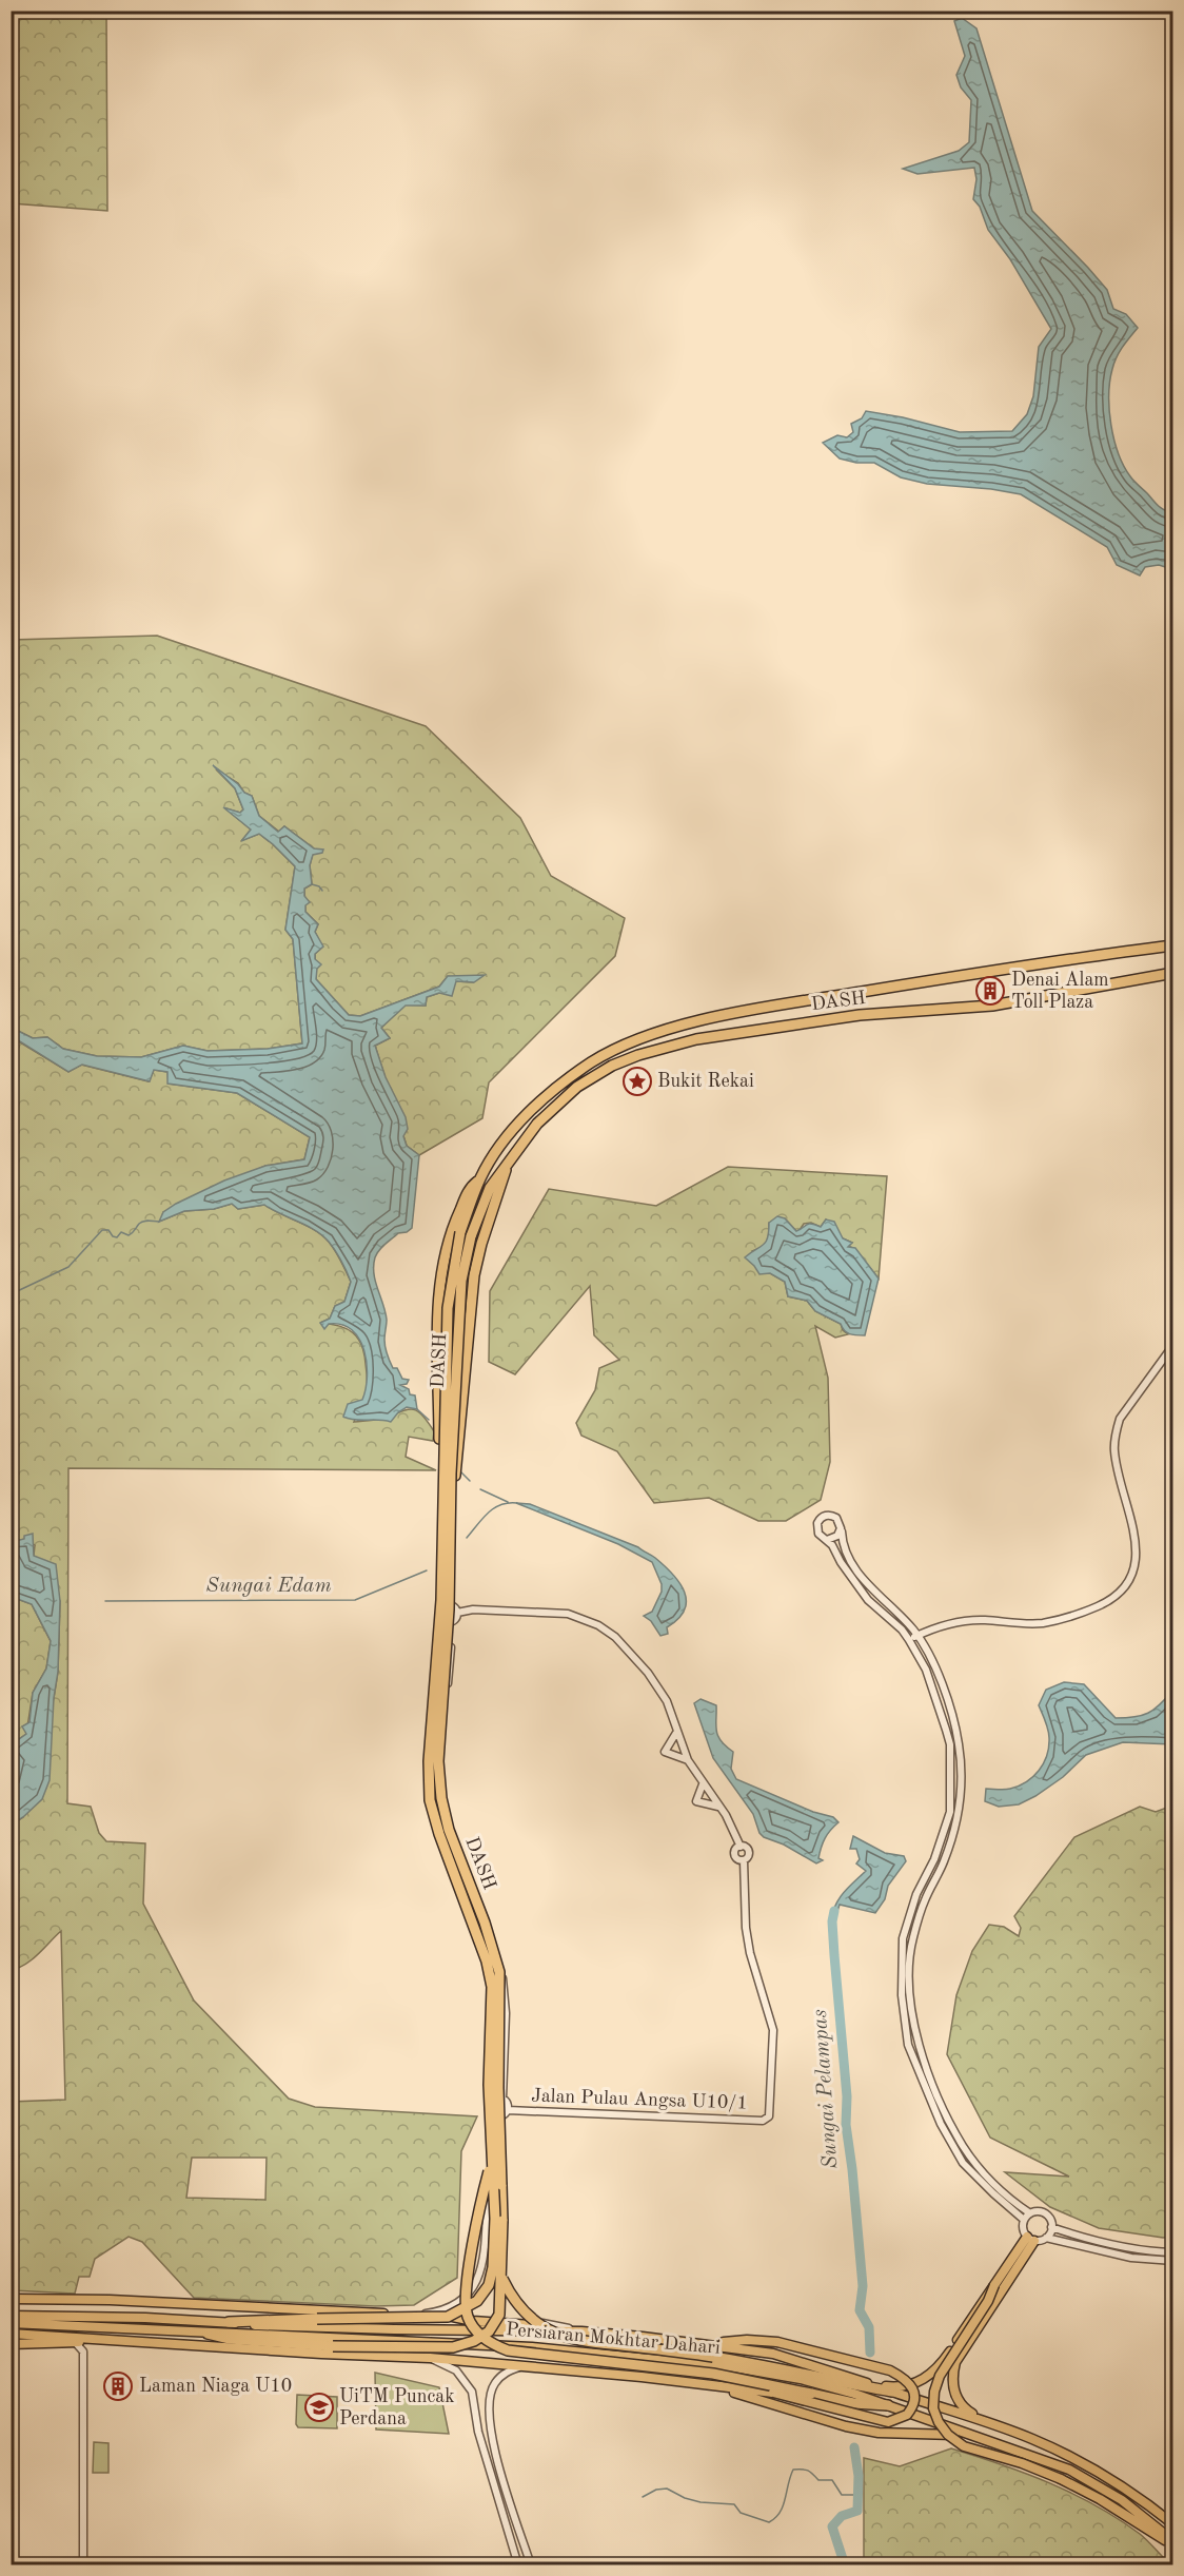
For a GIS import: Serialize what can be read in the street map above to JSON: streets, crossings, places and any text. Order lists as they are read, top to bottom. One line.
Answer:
{"streets":{"highway":["DASH"],"main road":["Persiaran Mokhtar Dahari"],"street":["Jalan Pulau Angsa U10/1"]},"crossings":[["DASH","Persiaran Mokhtar Dahari"]],"water":["Sungai Edam","Sungai Pelampas"],"places":{"building":["Denai Alam Toll Plaza","Laman Niaga U10"],"place":["Bukit Rekai"],"school or university":["UiTM Puncak Perdana"]}}
